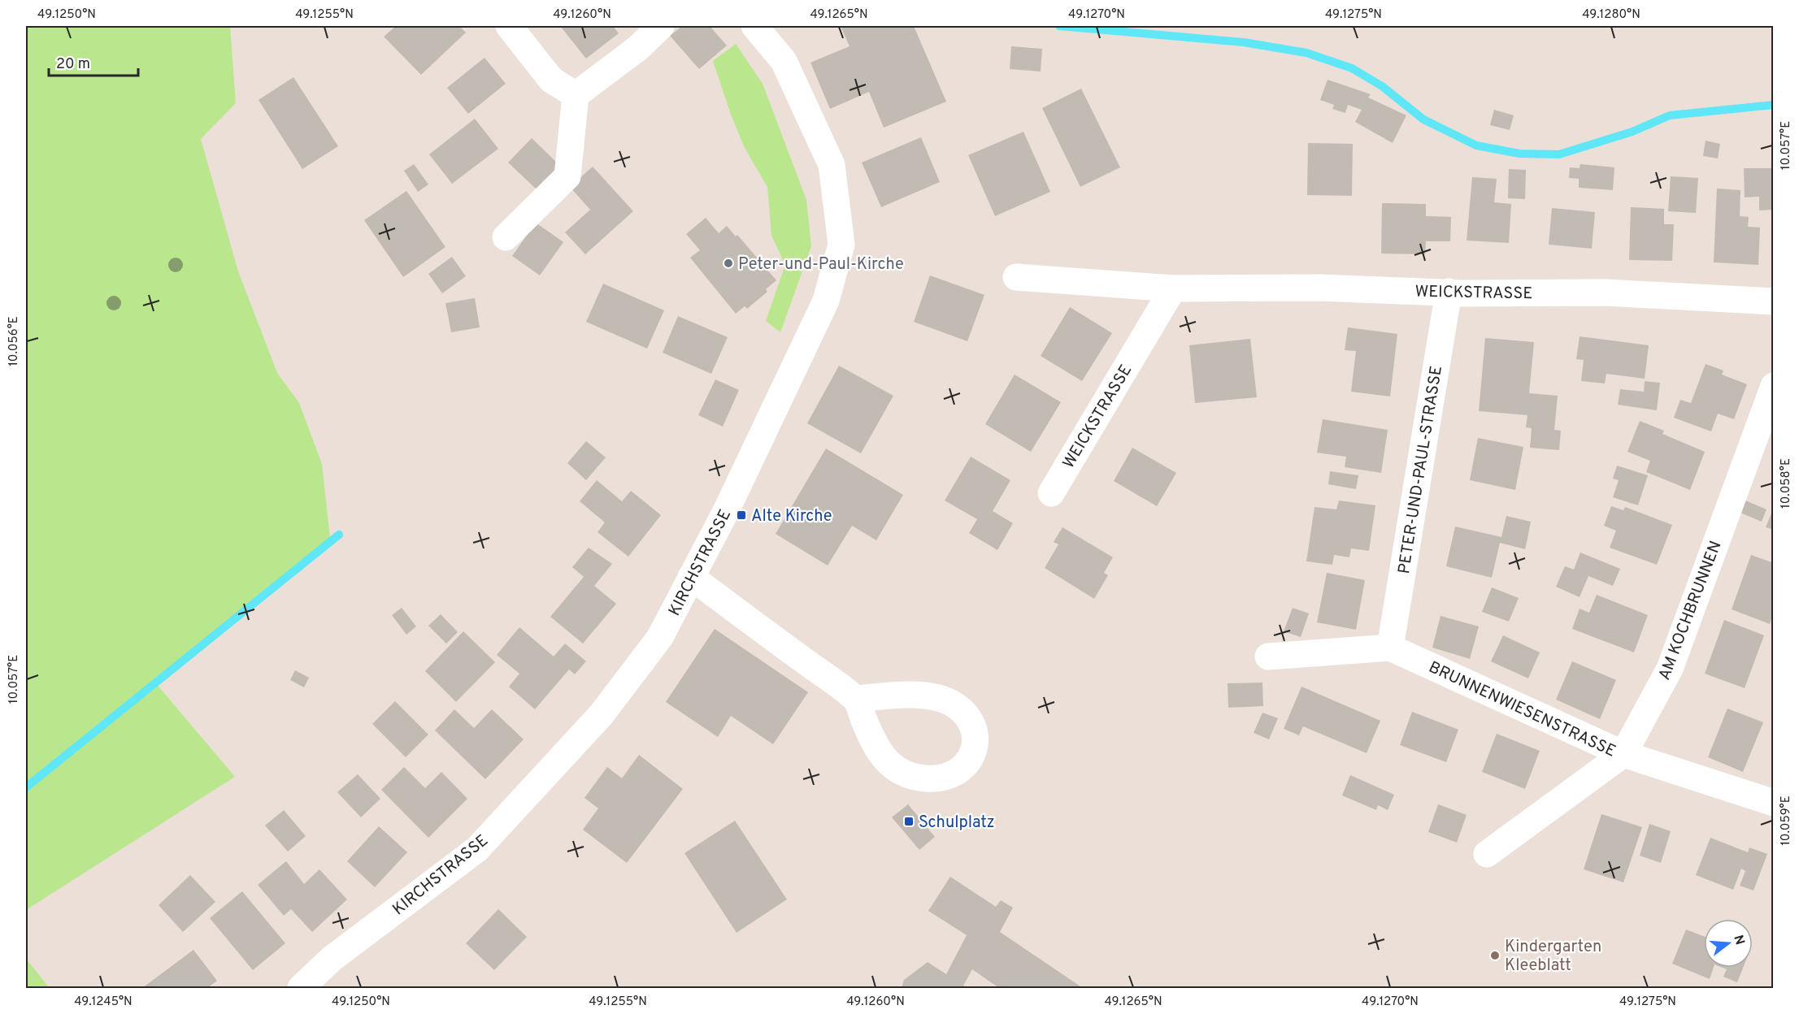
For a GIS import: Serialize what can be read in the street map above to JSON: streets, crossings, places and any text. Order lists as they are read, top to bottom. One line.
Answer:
{"streets":{"street":["WEICKSTRASSE","PETER-UND-PAUL-STRASSE","KIRCHSTRASSE","AM KOCHBRUNNEN","BRUNNENWIESENSTRASSE"]},"crossings":[["WEICKSTRASSE","PETER-UND-PAUL-STRASSE"],["PETER-UND-PAUL-STRASSE","BRUNNENWIESENSTRASSE"],["AM KOCHBRUNNEN","BRUNNENWIESENSTRASSE"]],"places":{"other":["Peter-und-Paul-Kirche","Kindergarten Kleeblatt"],"transit":["Alte Kirche","Schulplatz"]},"scale_bar":"20 m","north":"right","coordinates":["49.1250°N","49.1255°N","49.1260°N","49.1265°N","49.1270°N","49.1275°N","49.1280°N","10.057°E","10.056°E","10.058°E","10.059°E","49.1245°N"]}
